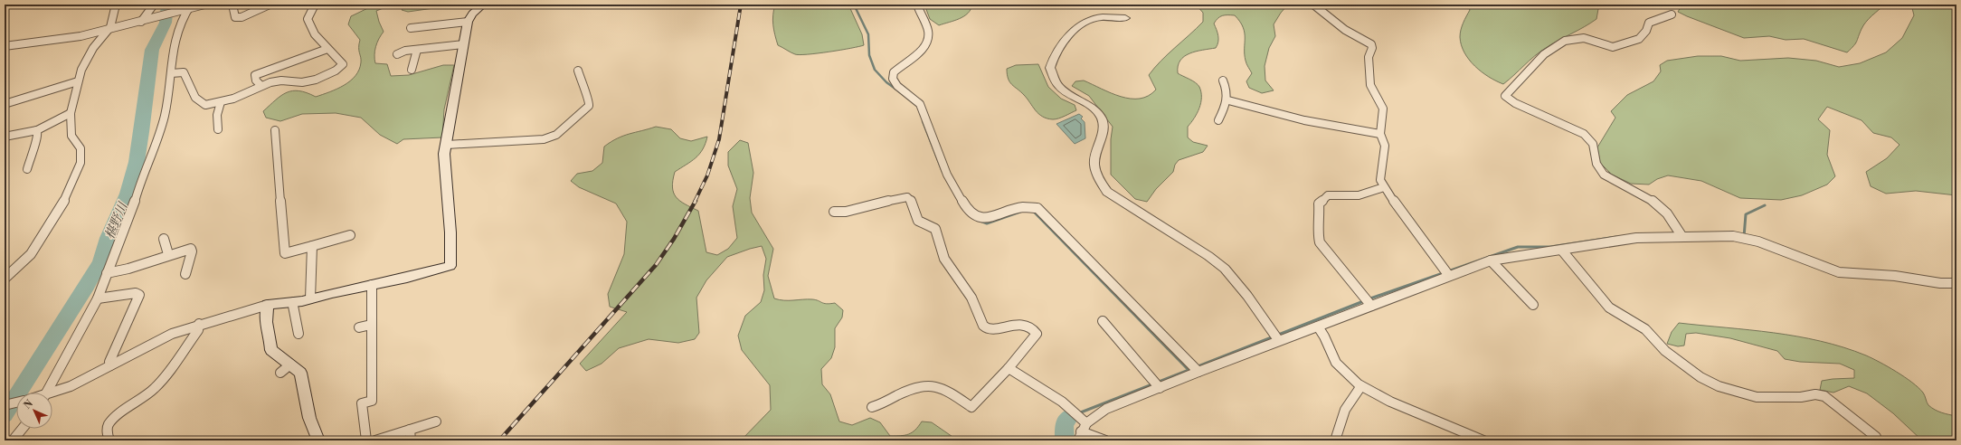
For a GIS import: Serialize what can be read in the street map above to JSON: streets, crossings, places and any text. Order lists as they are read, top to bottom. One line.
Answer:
{"water":["椹野川"],"north":"top left"}
